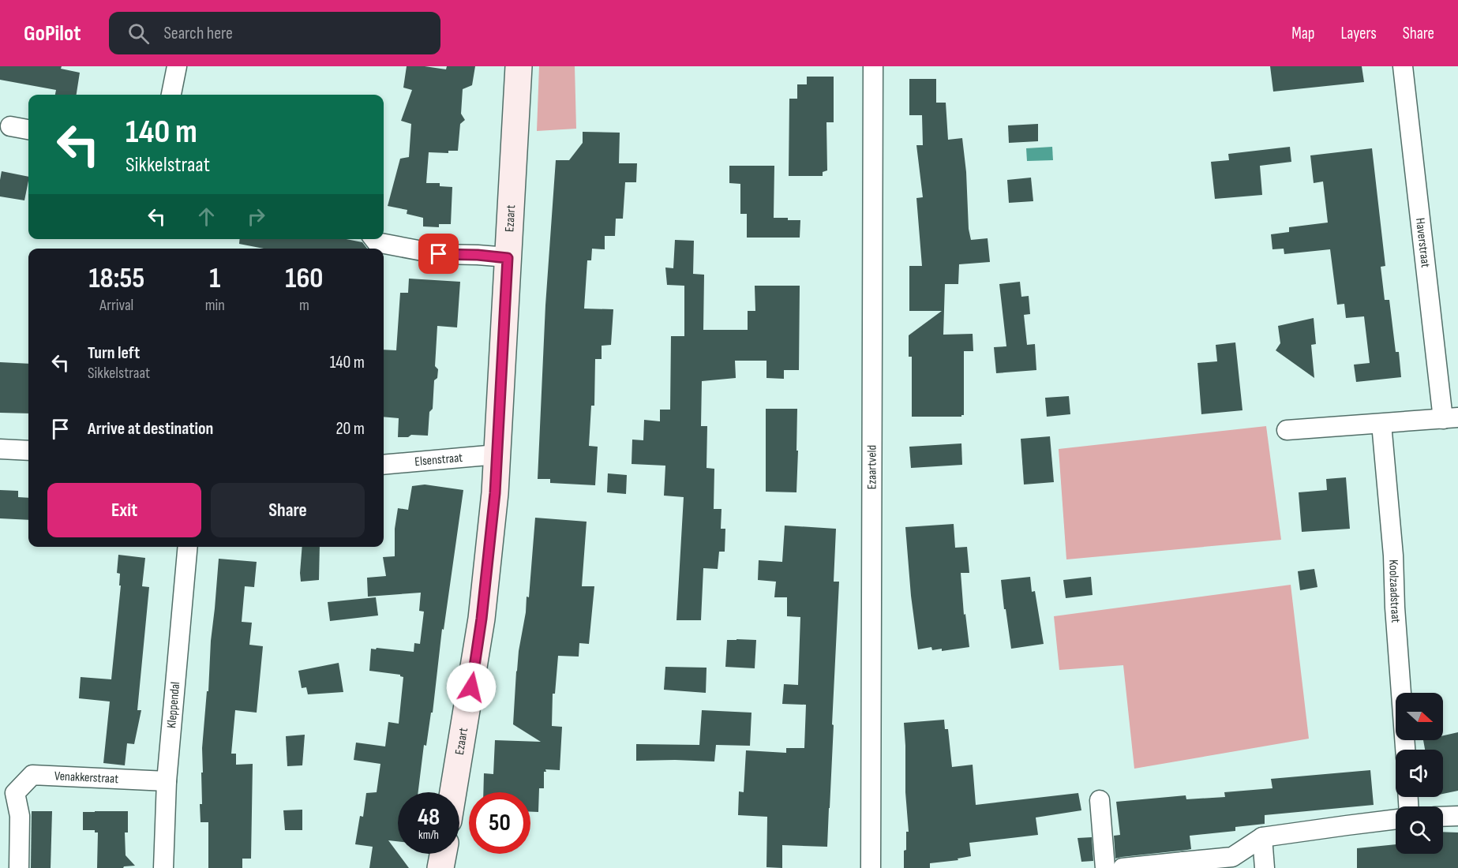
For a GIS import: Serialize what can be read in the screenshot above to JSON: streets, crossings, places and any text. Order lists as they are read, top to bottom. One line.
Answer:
{"streets":{"main road":["Ezaart"],"street":["Haverstraat","Elsenstraat","Ezaartveld","Koolzaadstraat","Kleppendal","Venakkerstraat"]},"crossings":[["Ezaart","Elsenstraat"],["Haverstraat","Koolzaadstraat"],["Kleppendal","Venakkerstraat"]],"north":"right","page":{"header":"GoPilot","search":"Search here","nav":["Map","Layers","Share"],"turn":["140 m","Sikkelstraat"],"eta":["18:55","Arrival","1","min","160","m"],"list":[{"name":"Turn left","note":"Sikkelstraat","value":"140 m"},{"name":"Arrive at destination","value":"20 m"}],"buttons":["Exit","Share"],"speed":"48 km/h","limit":"50"}}
